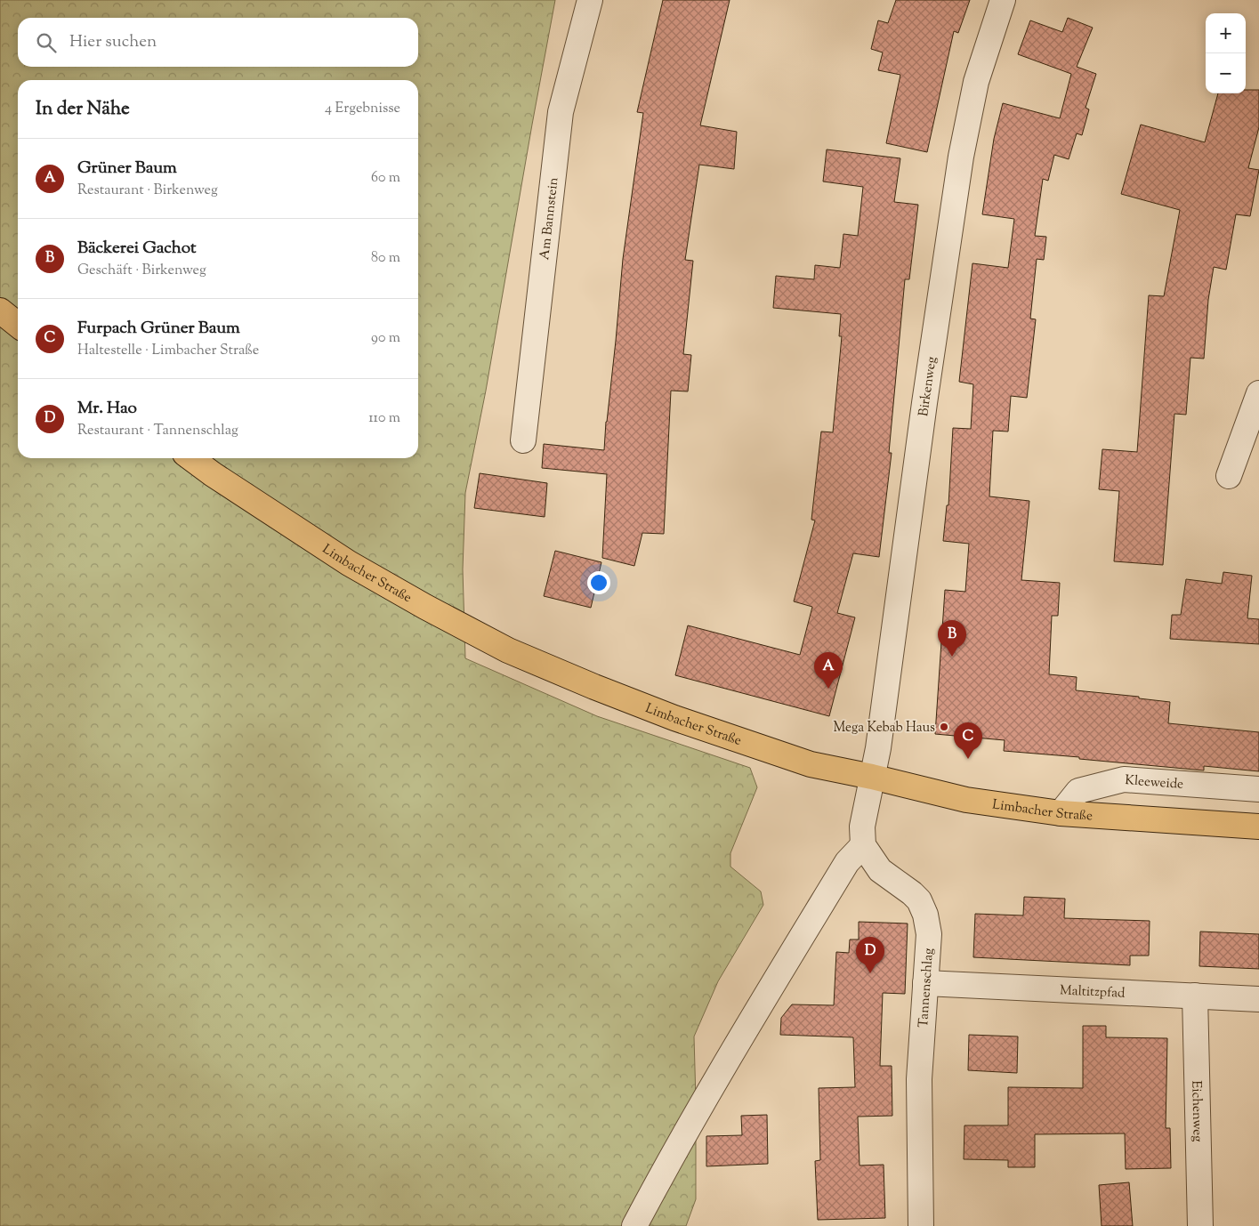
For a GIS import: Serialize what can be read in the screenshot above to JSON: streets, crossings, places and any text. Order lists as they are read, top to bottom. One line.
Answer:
{"streets":{"main road":["Limbacher Straße"],"street":["Am Bannstein","Birkenweg","Kleeweide","Tannenschlag","Maltitzpfad","Eichenweg"]},"crossings":[["Birkenweg","Limbacher Straße"],["Limbacher Straße","Kleeweide"],["Tannenschlag","Maltitzpfad"],["Maltitzpfad","Eichenweg"]],"places":["Mega Kebab Haus"],"page":{"map_buttons":["+","−"],"search":"Hier suchen","heading":["In der Nähe","4 Ergebnisse"],"list":[{"mark":"A","name":"Grüner Baum","note":"Restaurant · Birkenweg","value":"60 m"},{"mark":"B","name":"Bäckerei Gachot","note":"Geschäft · Birkenweg","value":"80 m"},{"mark":"C","name":"Furpach Grüner Baum","note":"Haltestelle · Limbacher Straße","value":"90 m"},{"mark":"D","name":"Mr. Hao","note":"Restaurant · Tannenschlag","value":"110 m"}],"pins":["B","A","C","D"]}}
